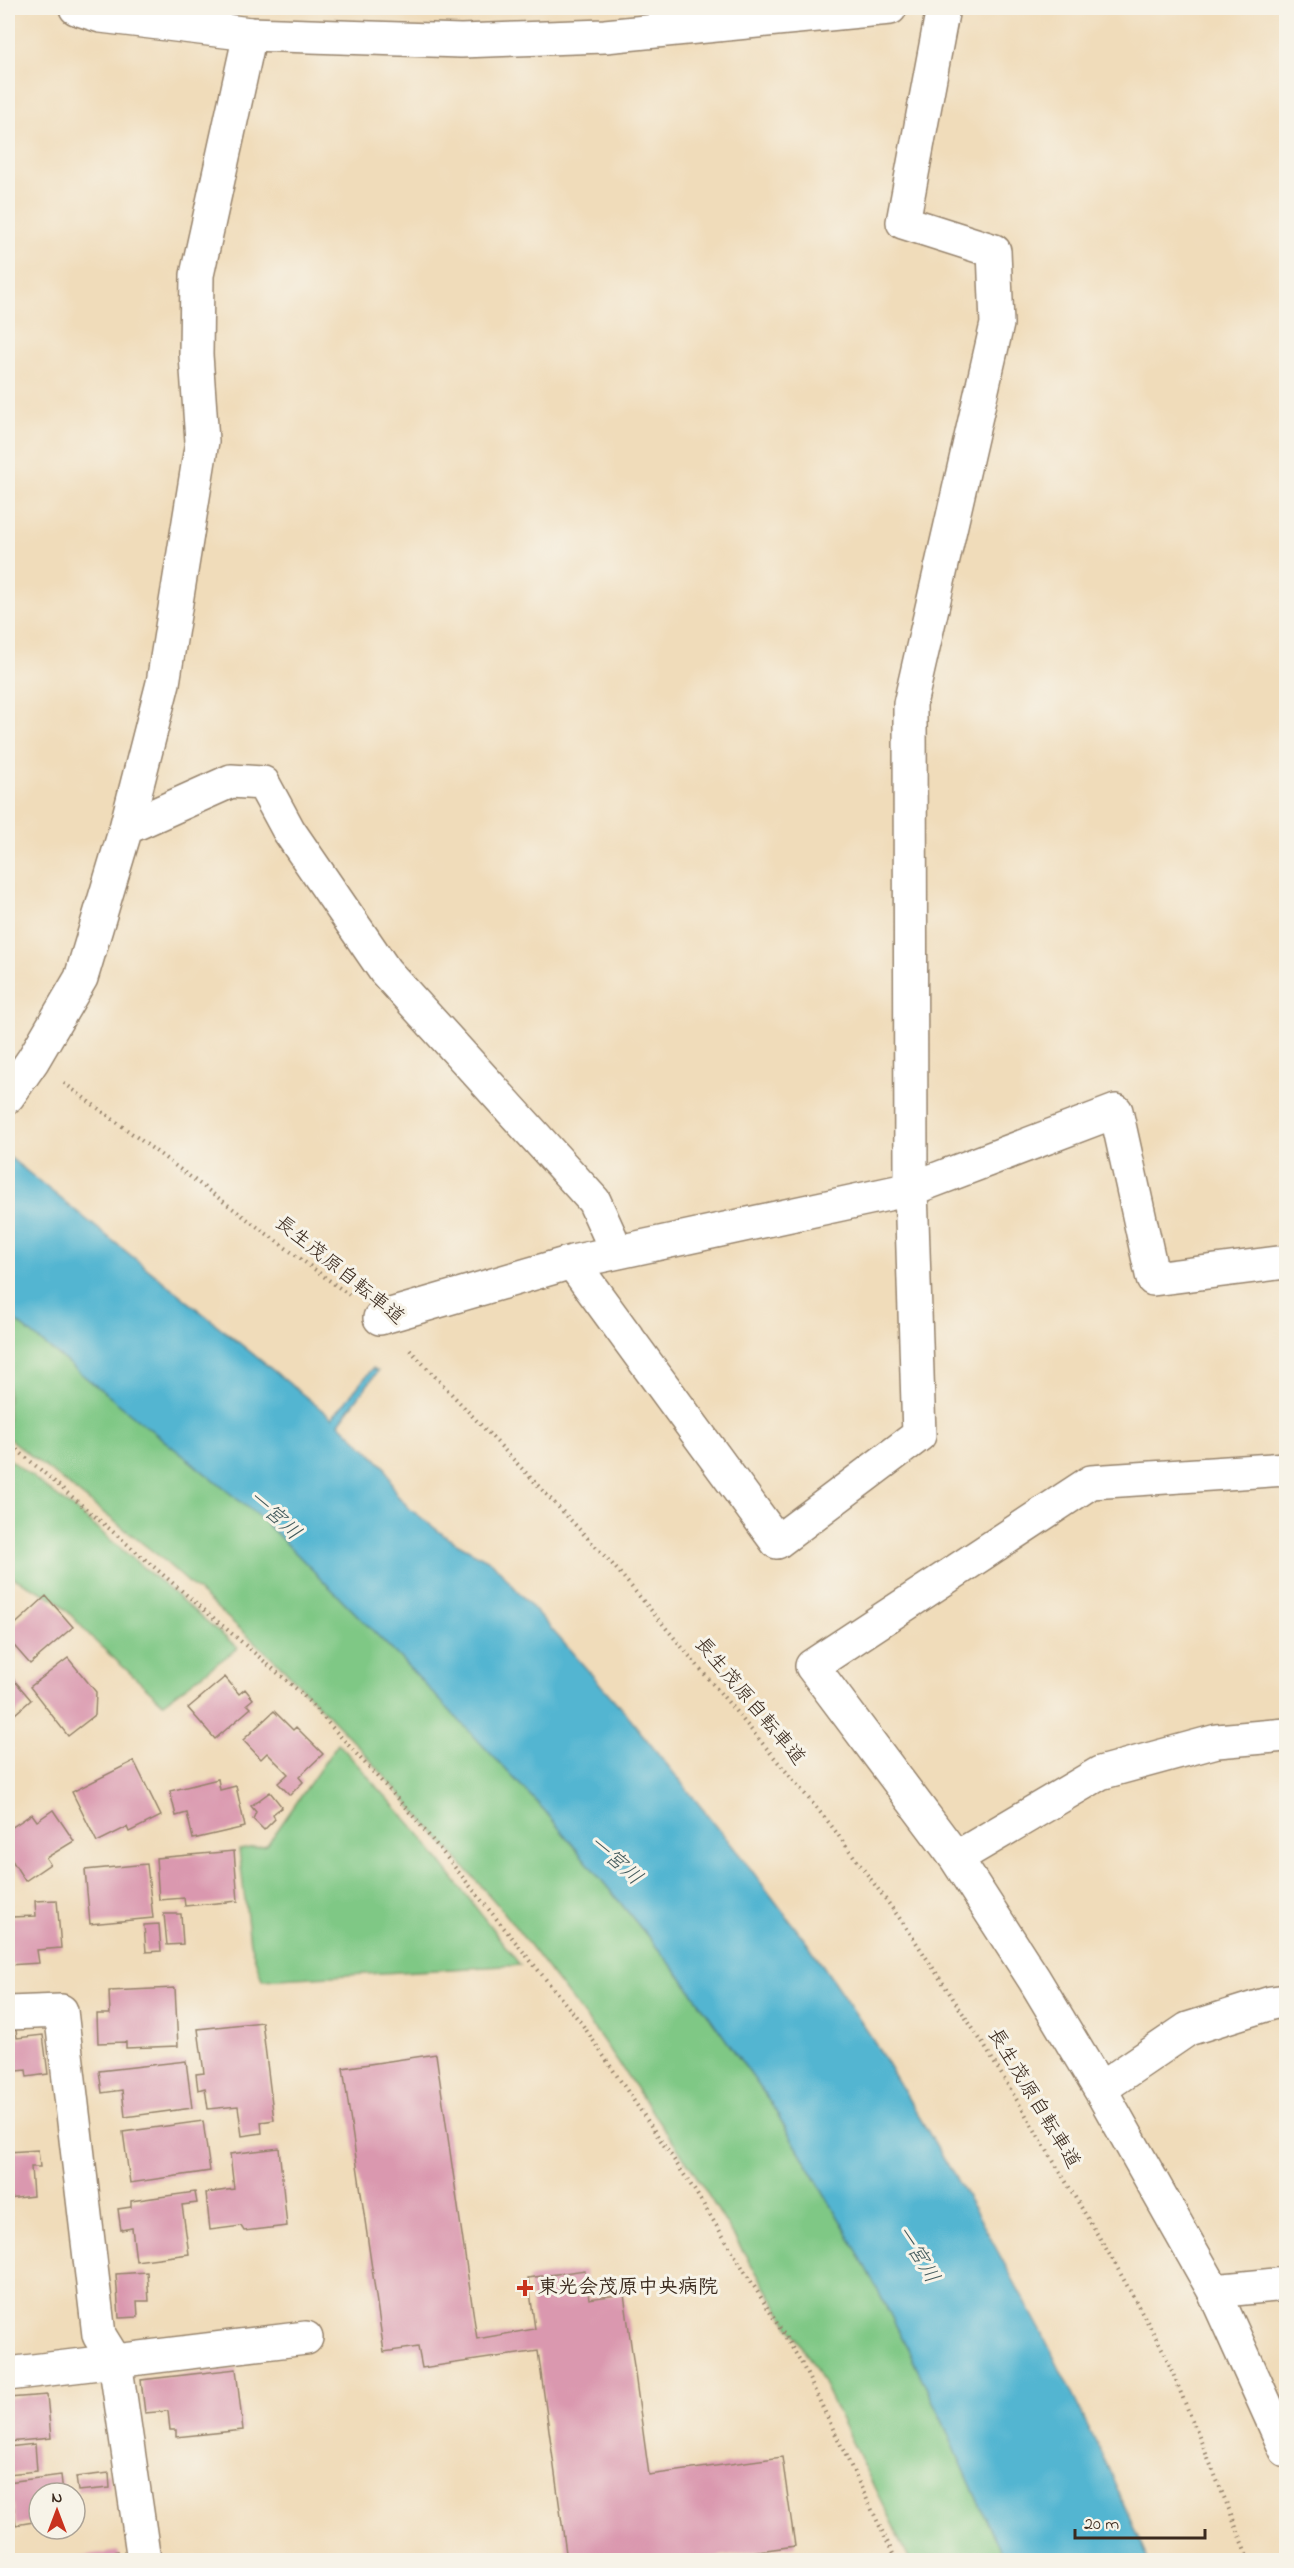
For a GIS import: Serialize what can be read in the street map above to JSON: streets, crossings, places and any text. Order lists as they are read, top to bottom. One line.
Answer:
{"streets":{"path":["長生茂原自転車道"]},"water":["一宮川"],"places":{"health":["東光会茂原中央病院"]},"scale_bar":"20 m","north":"top"}
